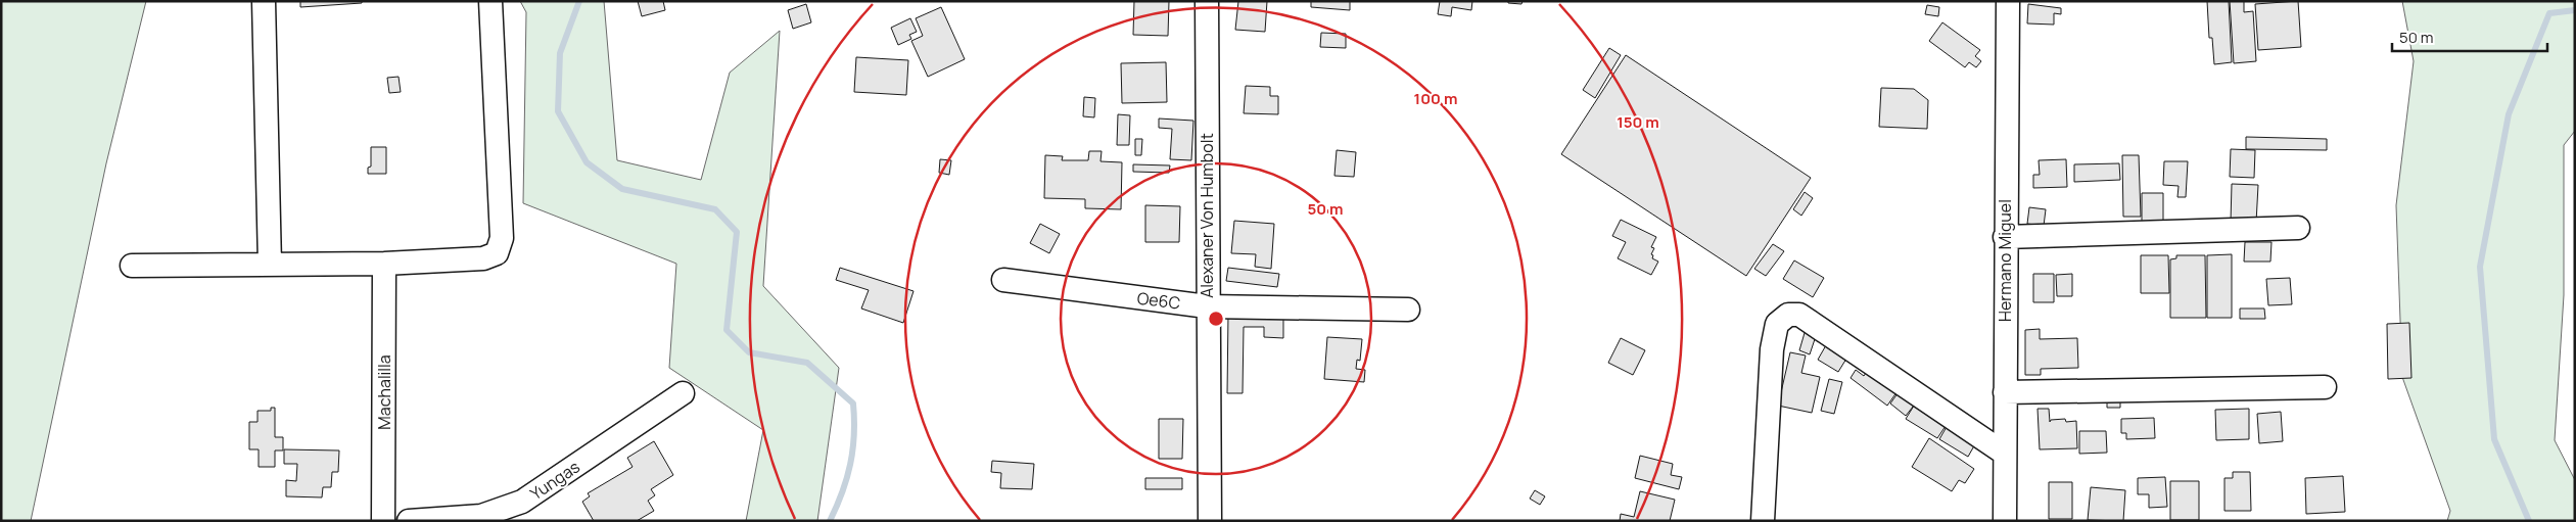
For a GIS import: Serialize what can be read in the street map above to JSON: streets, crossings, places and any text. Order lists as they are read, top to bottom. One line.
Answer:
{"streets":{"street":["Alexaner Von Humbolt","Hermano Miguel","Oe6C","Machalilla","Yungas"]},"crossings":[["Alexaner Von Humbolt","Oe6C"]],"scale_bar":"50 m","rings":["100 m","150 m","50 m"]}
